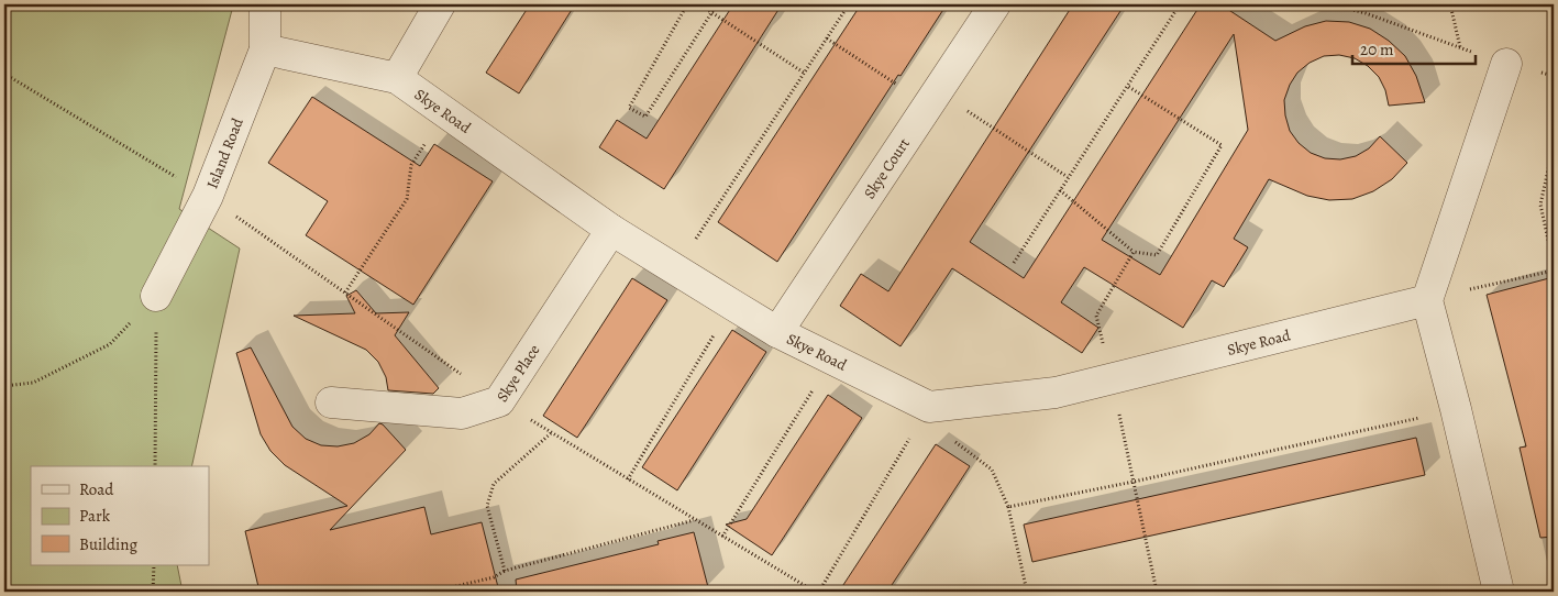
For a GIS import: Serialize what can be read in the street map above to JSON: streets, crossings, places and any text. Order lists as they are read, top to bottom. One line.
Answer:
{"streets":{"street":["Skye Road","Island Road","Skye Court","Skye Place"]},"crossings":[["Skye Road","Island Road"],["Skye Road","Skye Court"],["Skye Road","Skye Place"]],"legend":["Road","Park","Building"],"scale_bar":"20 m"}
